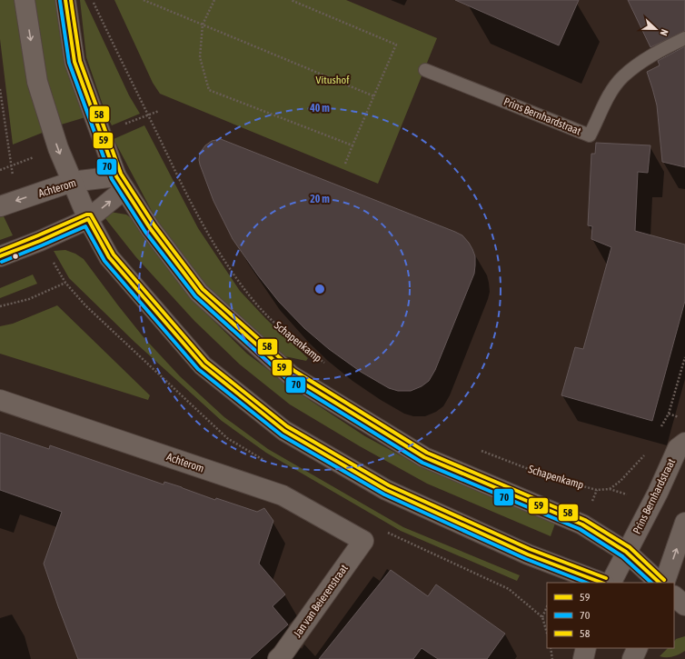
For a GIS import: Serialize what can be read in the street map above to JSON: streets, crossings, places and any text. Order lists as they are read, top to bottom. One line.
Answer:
{"streets":{"main road":["Prins Bernhardstraat","Achterom","Jan van Beierenstraat"],"path":["Schapenkamp"]},"crossings":[["Achterom","Jan van Beierenstraat"]],"parks":["Vitushof"],"lines":["transit line 59","transit line 58","transit line 70"],"legend":["59","70","58"],"north":"right","rings":["40 m","20 m"]}
